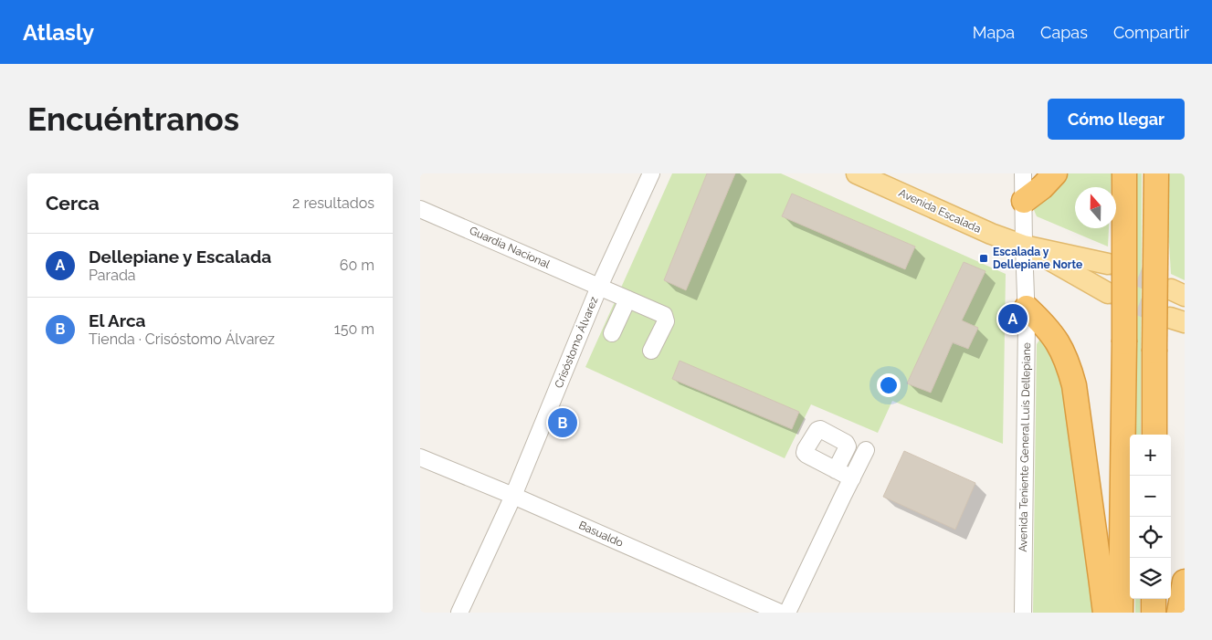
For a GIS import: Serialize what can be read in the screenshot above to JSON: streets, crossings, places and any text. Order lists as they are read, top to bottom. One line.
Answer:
{"streets":{"main road":["Avenida Escalada"],"street":["Guardia Nacional","Crisóstomo Álvarez","Avenida Teniente General Luís Dellepiane","Basualdo"]},"crossings":[["Avenida Escalada","Avenida Teniente General Luís Dellepiane"],["Guardia Nacional","Crisóstomo Álvarez"],["Crisóstomo Álvarez","Basualdo"]],"places":{"transit":["Escalada y Dellepiane Norte"]},"north":"top","page":{"header":"Atlasly","nav":["Mapa","Capas","Compartir"],"buttons":"Cómo llegar","title":"Encuéntranos","heading":["Cerca","2 resultados"],"list":[{"mark":"A","name":"Dellepiane y Escalada","note":"Parada","value":"60 m"},{"mark":"B","name":"El Arca","note":"Tienda · Crisóstomo Álvarez","value":"150 m"}],"pins":["A","B"],"map_buttons":["+","−"]}}
